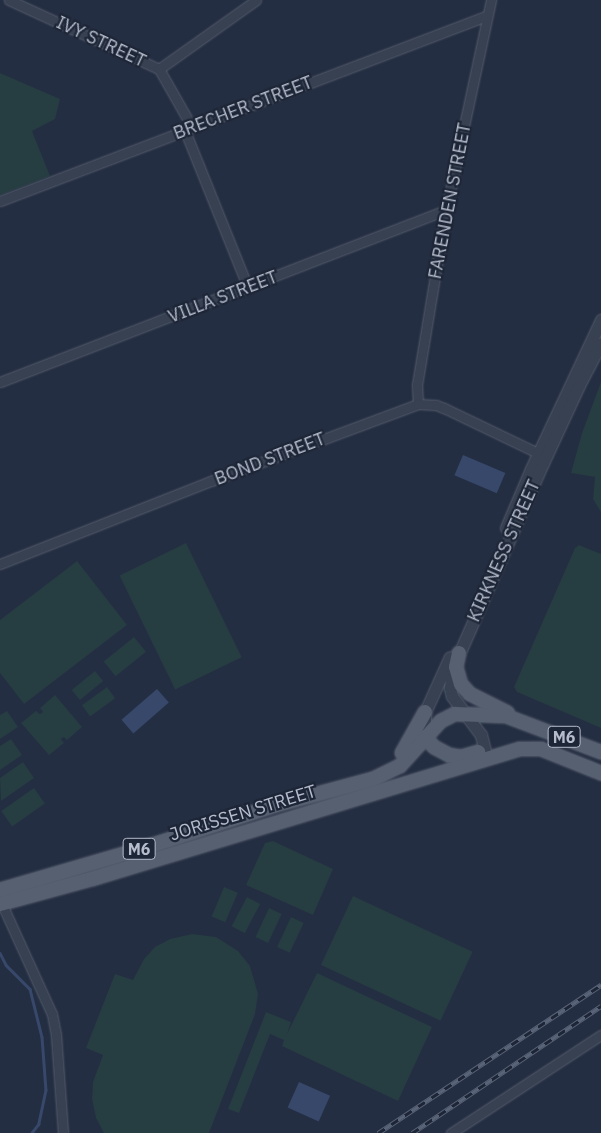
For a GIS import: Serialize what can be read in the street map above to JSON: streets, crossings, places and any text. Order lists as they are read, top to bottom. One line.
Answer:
{"streets":{"main road":["M6","JORISSEN STREET"],"street":["IVY STREET","BRECHER STREET","FARENDEN STREET","VILLA STREET","BOND STREET","KIRKNESS STREET"]},"crossings":[["IVY STREET","BRECHER STREET"],["IVY STREET","VILLA STREET"],["BRECHER STREET","FARENDEN STREET"],["FARENDEN STREET","VILLA STREET"],["FARENDEN STREET","BOND STREET"],["BOND STREET","KIRKNESS STREET"],["KIRKNESS STREET","M6"],["KIRKNESS STREET","JORISSEN STREET"],["M6","JORISSEN STREET"]]}
